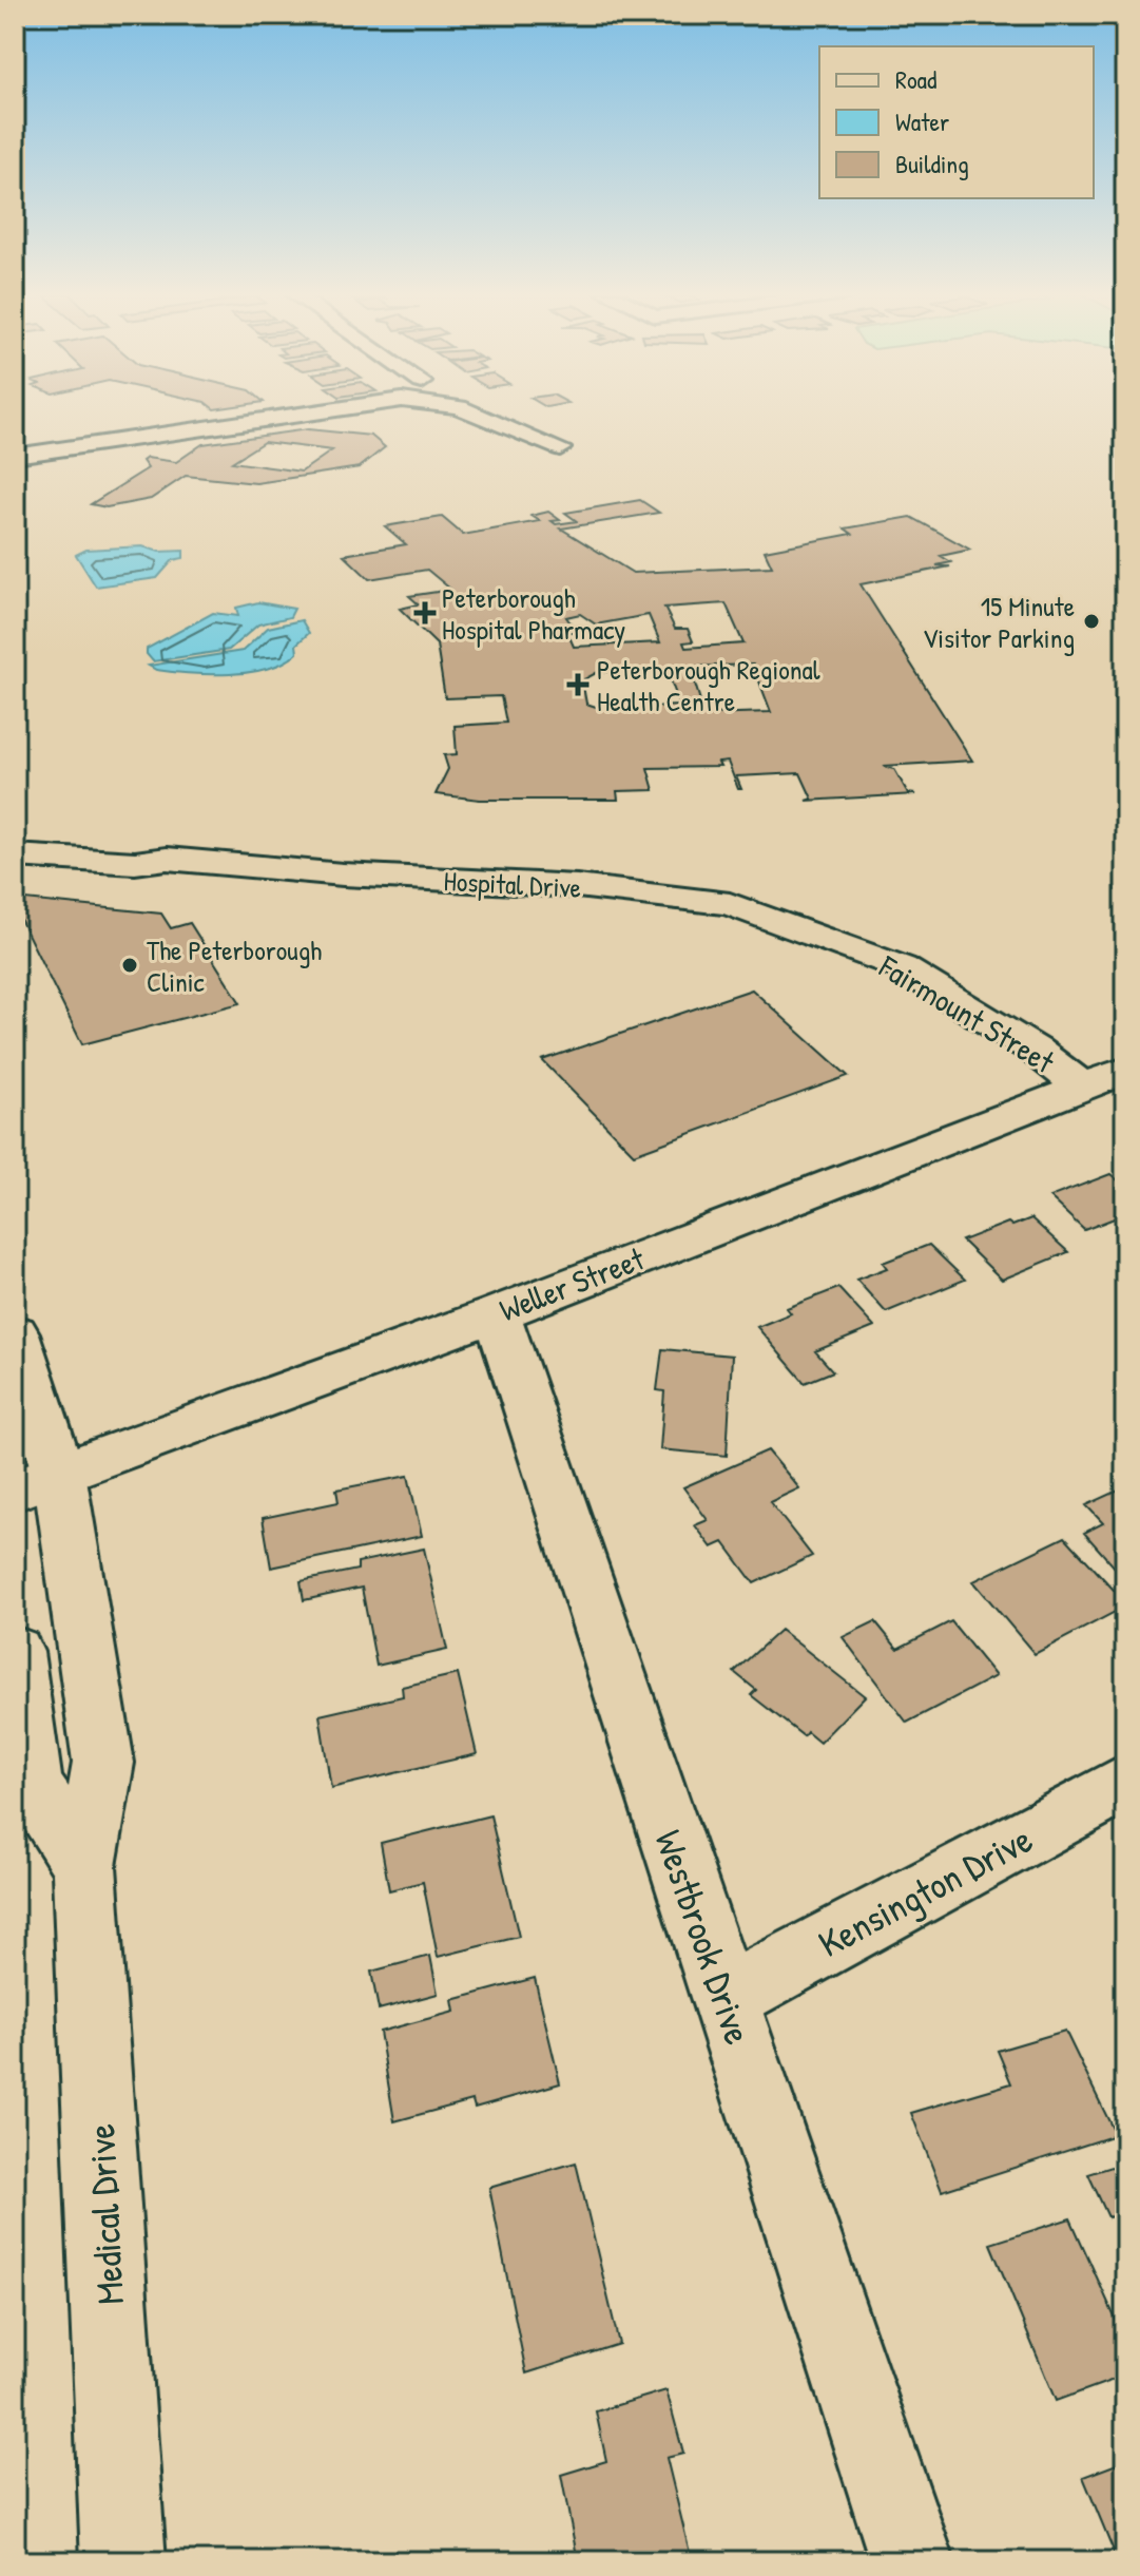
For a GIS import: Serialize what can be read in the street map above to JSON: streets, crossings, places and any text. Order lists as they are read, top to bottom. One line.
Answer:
{"streets":{"street":["Hospital Drive","Fairmount Street","Weller Street","Kensington Drive","Westbrook Drive","Medical Drive"]},"crossings":[["Hospital Drive","Fairmount Street"],["Fairmount Street","Weller Street"],["Weller Street","Westbrook Drive"],["Weller Street","Medical Drive"],["Kensington Drive","Westbrook Drive"]],"places":{"health":["Peterborough Hospital Pharmacy","Peterborough Regional Health Centre"],"other":["15 Minute Visitor Parking","The Peterborough Clinic"]},"legend":["Road","Water","Building"]}
